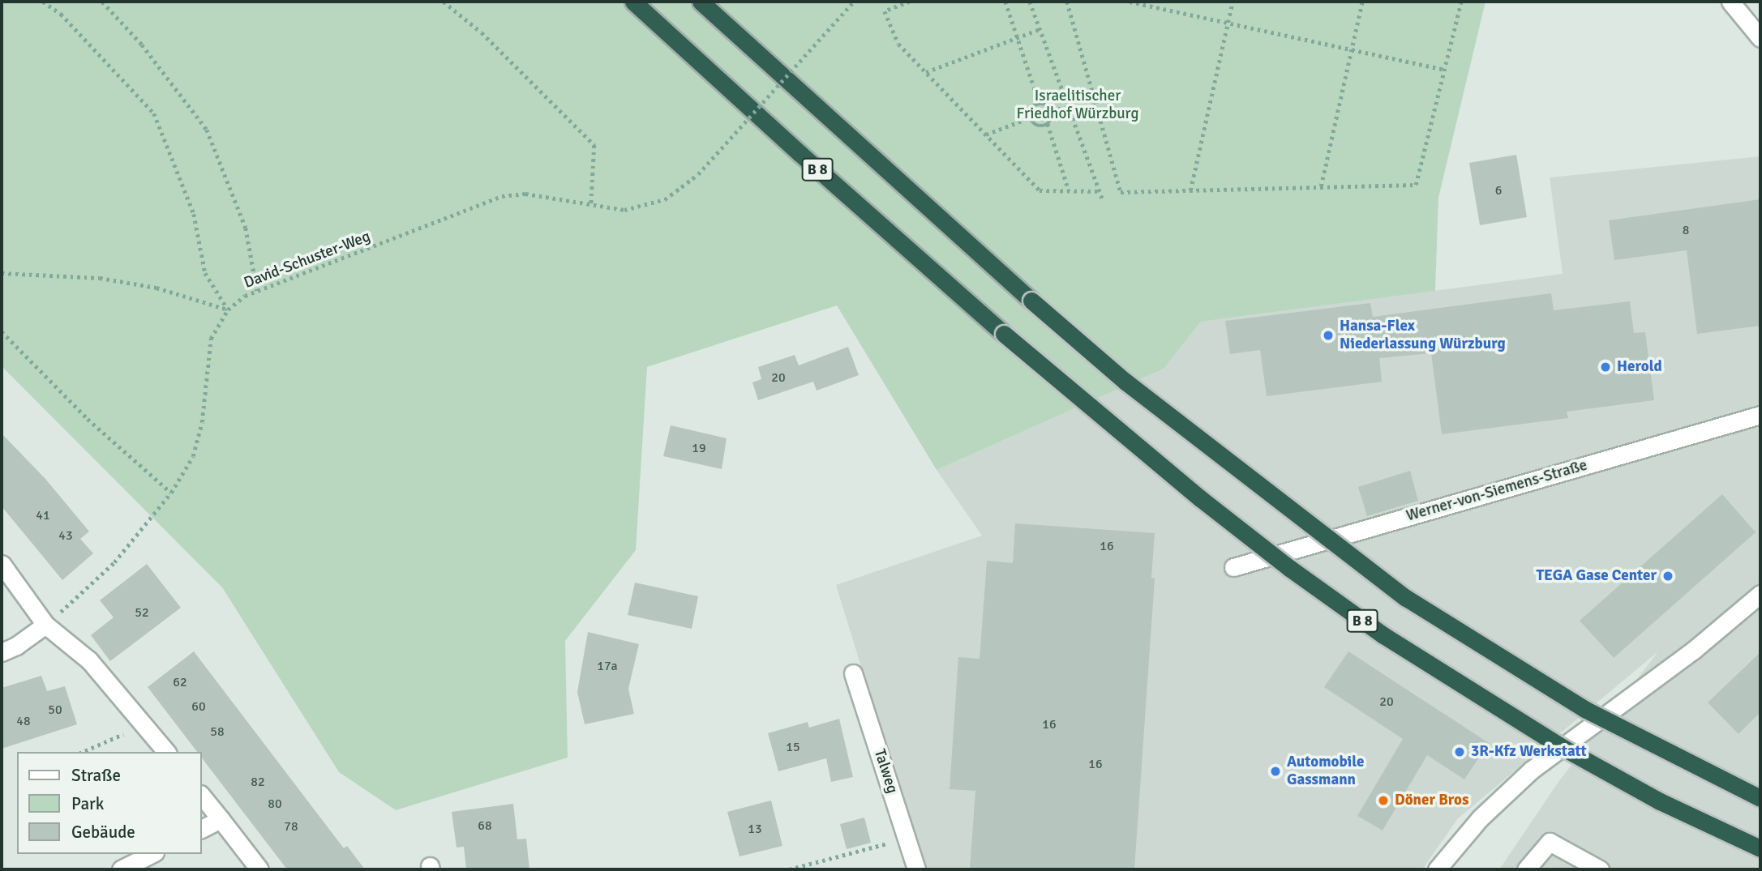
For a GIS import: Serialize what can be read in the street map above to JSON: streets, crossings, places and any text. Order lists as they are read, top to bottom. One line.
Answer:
{"streets":{"highway":["B 8"],"street":["Werner-von-Siemens-Straße","Talweg"],"path":["David-Schuster-Weg"]},"parks":["Israelitischer Friedhof Würzburg"],"places":["Hansa-Flex Niederlassung Würzburg","Herold","TEGA Gase Center","3R-Kfz Werkstatt","Automobile Gassmann","Döner Bros"],"house_numbers":["6","8","20","19","41","43","16","52","17a","62","20","60","50","48","16","58","15","16","82","80","68","78","13"],"legend":["Straße","Park","Gebäude"]}
